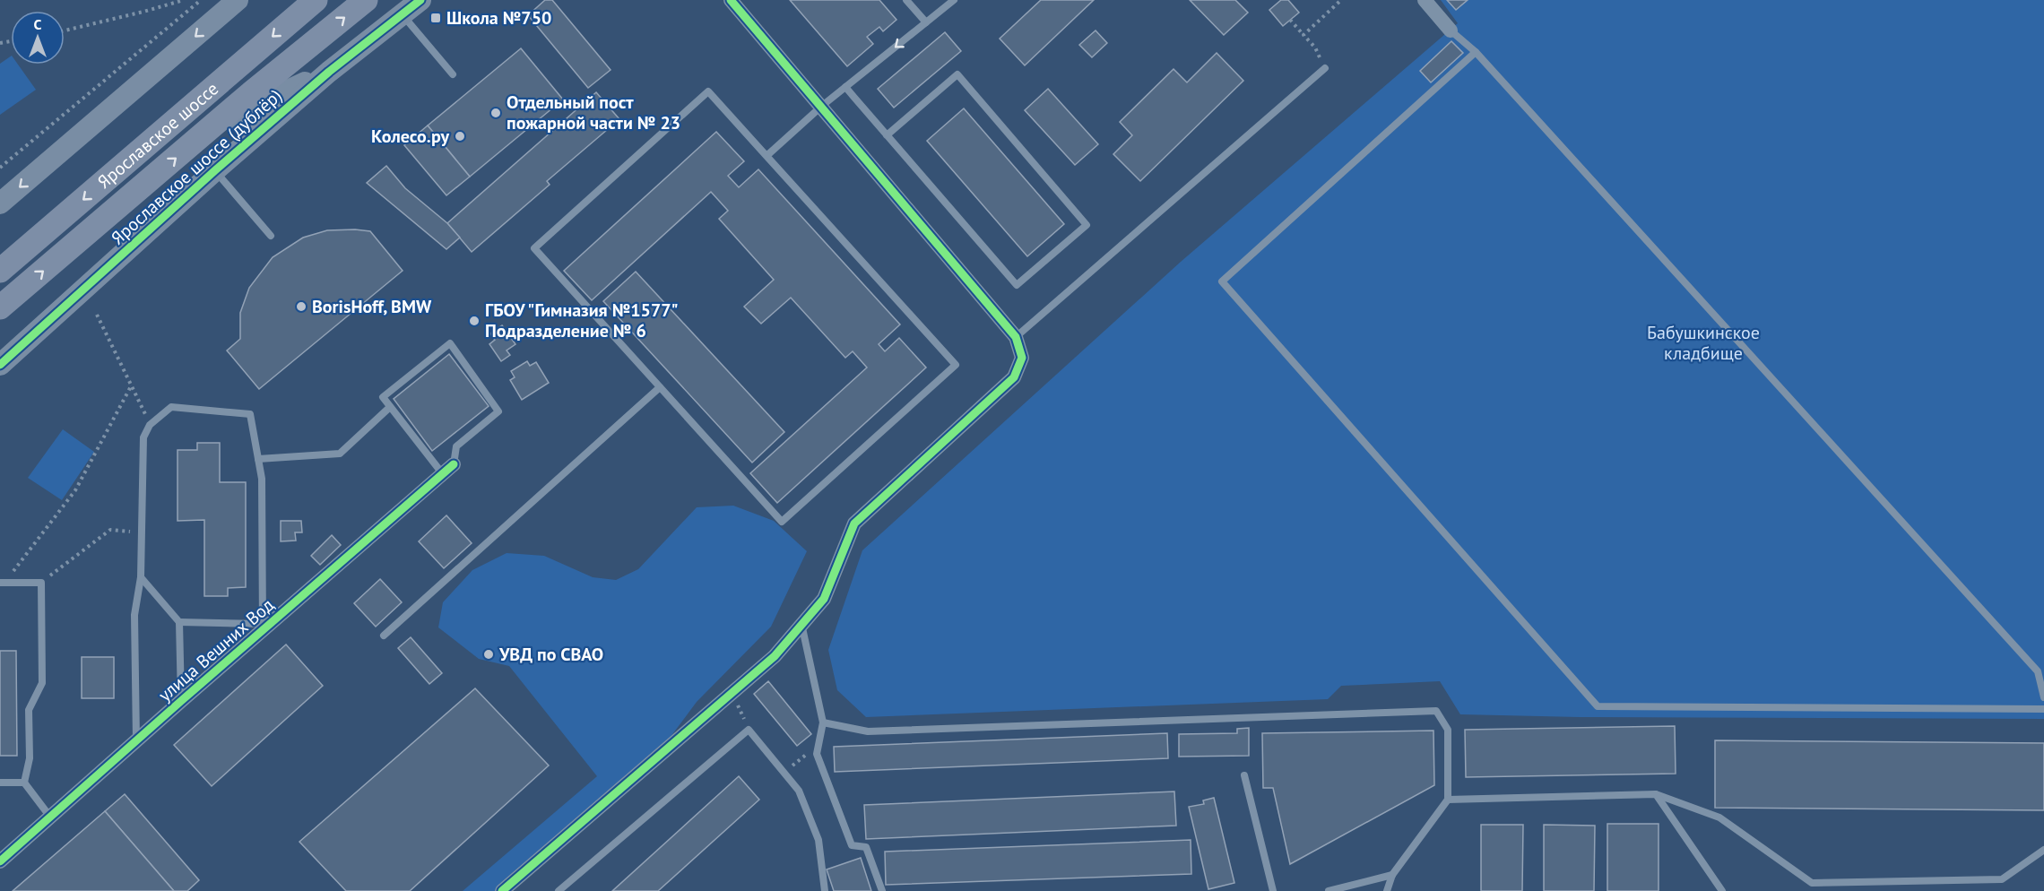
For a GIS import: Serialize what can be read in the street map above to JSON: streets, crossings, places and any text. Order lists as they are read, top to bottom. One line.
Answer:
{"streets":{"main road":["Ярославское шоссе"],"street":["Ярославское шоссе (дублёр)","улица Вешних Вод"]},"parks":["Бабушкинское кладбище"],"places":{"transit":["Школа №750"],"other":["Отдельный пост пожарной части № 23","Колесо.ру","BorisHoff, BMW","ГБОУ \"Гимназия №1577\" Подразделение № 6","УВД по СВАО"]},"north":"top"}
